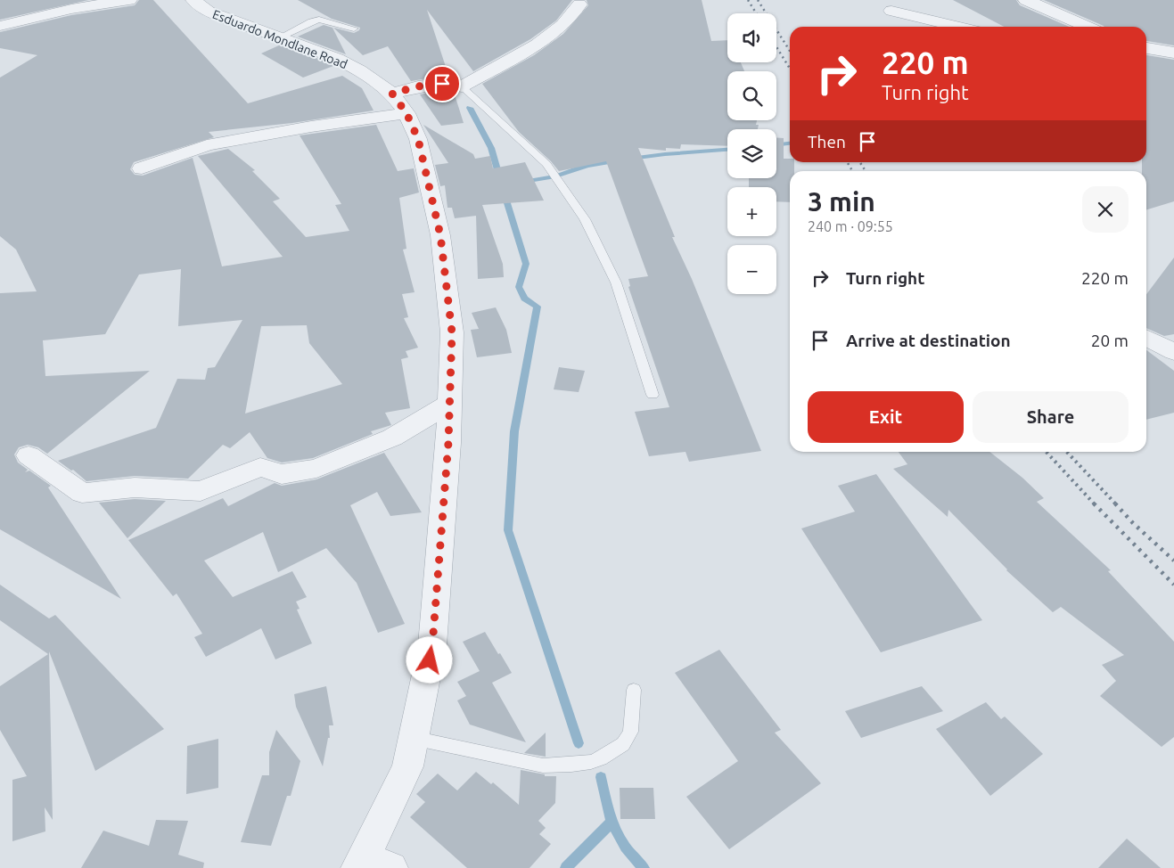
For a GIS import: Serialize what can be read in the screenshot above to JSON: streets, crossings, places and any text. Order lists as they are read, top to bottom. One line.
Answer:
{"streets":{"street":["Esduardo Mondlane Road"]},"page":{"map_buttons":["+","−"],"turn":["220 m","Turn right"],"then":"Then","heading":["3 min","240 m · 09:55"],"list":[{"name":"Turn right","value":"220 m"},{"name":"Arrive at destination","value":"20 m"}],"buttons":["Exit","Share"]}}
